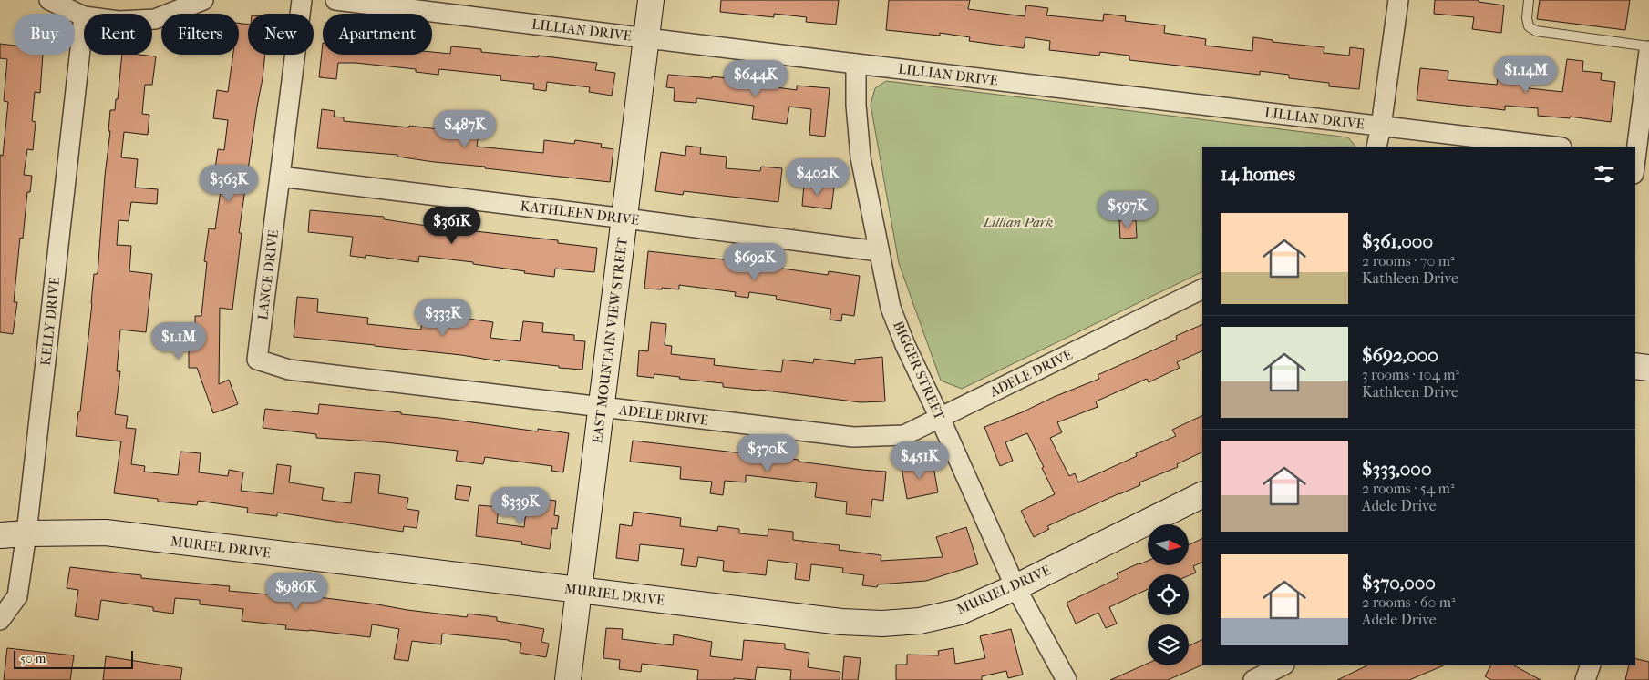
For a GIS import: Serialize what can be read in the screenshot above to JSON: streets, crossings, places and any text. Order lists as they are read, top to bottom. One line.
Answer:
{"streets":{"street":["LILLIAN DRIVE","KATHLEEN DRIVE","LANCE DRIVE","KELLY DRIVE","EAST MOUNTAIN VIEW STREET","BIGGER STREET","ADELE DRIVE","MURIEL DRIVE"]},"crossings":[["LILLIAN DRIVE","EAST MOUNTAIN VIEW STREET"],["LILLIAN DRIVE","BIGGER STREET"],["KATHLEEN DRIVE","LANCE DRIVE"],["KATHLEEN DRIVE","EAST MOUNTAIN VIEW STREET"],["KATHLEEN DRIVE","BIGGER STREET"],["LANCE DRIVE","ADELE DRIVE"],["KELLY DRIVE","MURIEL DRIVE"],["EAST MOUNTAIN VIEW STREET","ADELE DRIVE"],["EAST MOUNTAIN VIEW STREET","MURIEL DRIVE"],["BIGGER STREET","ADELE DRIVE"],["BIGGER STREET","MURIEL DRIVE"]],"parks":["Lillian Park"],"scale_bar":"50 m","north":"right","page":{"chip":["Buy","Rent","Filters","New","Apartment"],"price":["$1.14M","$644K","$487K","$402K","$363K","$597K","$361K","$692K","$333K","$1.1M","$370K","$451K","$339K","$986K"],"heading":"14 homes","list":[{"name":"$361,000","note":"2 rooms · 70 m² · Kathleen Drive"},{"name":"$692,000","note":"3 rooms · 104 m² · Kathleen Drive"},{"name":"$333,000","note":"2 rooms · 54 m² · Adele Drive"},{"name":"$370,000","note":"2 rooms · 60 m² · Adele Drive"}],"scale":"50 m"}}
